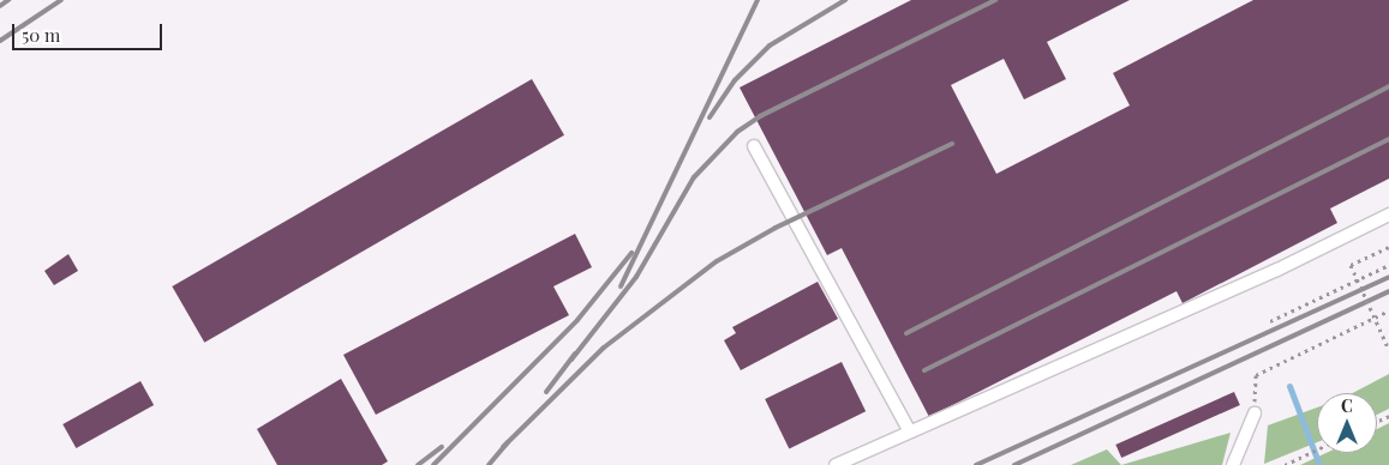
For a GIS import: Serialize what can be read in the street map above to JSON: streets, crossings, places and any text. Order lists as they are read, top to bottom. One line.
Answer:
{"scale_bar":"50 m","north":"top"}
